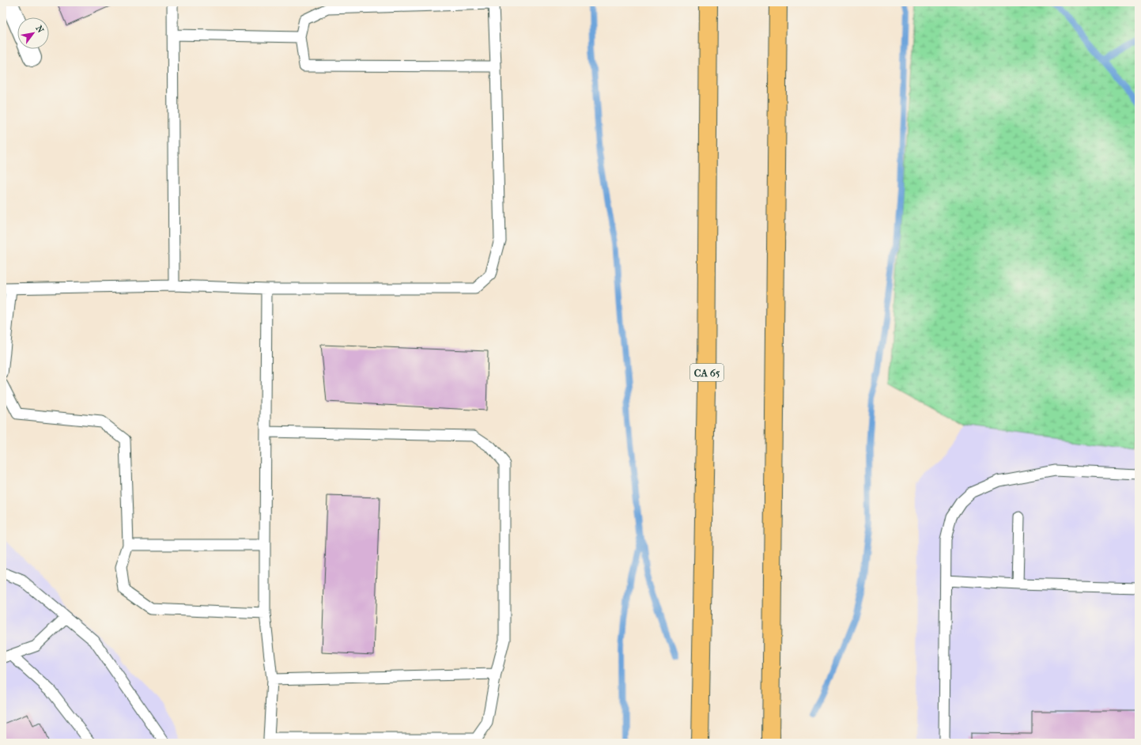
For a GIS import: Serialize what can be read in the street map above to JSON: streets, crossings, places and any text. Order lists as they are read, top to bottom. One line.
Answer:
{"streets":{"highway":["CA 65"]},"north":"top right"}
